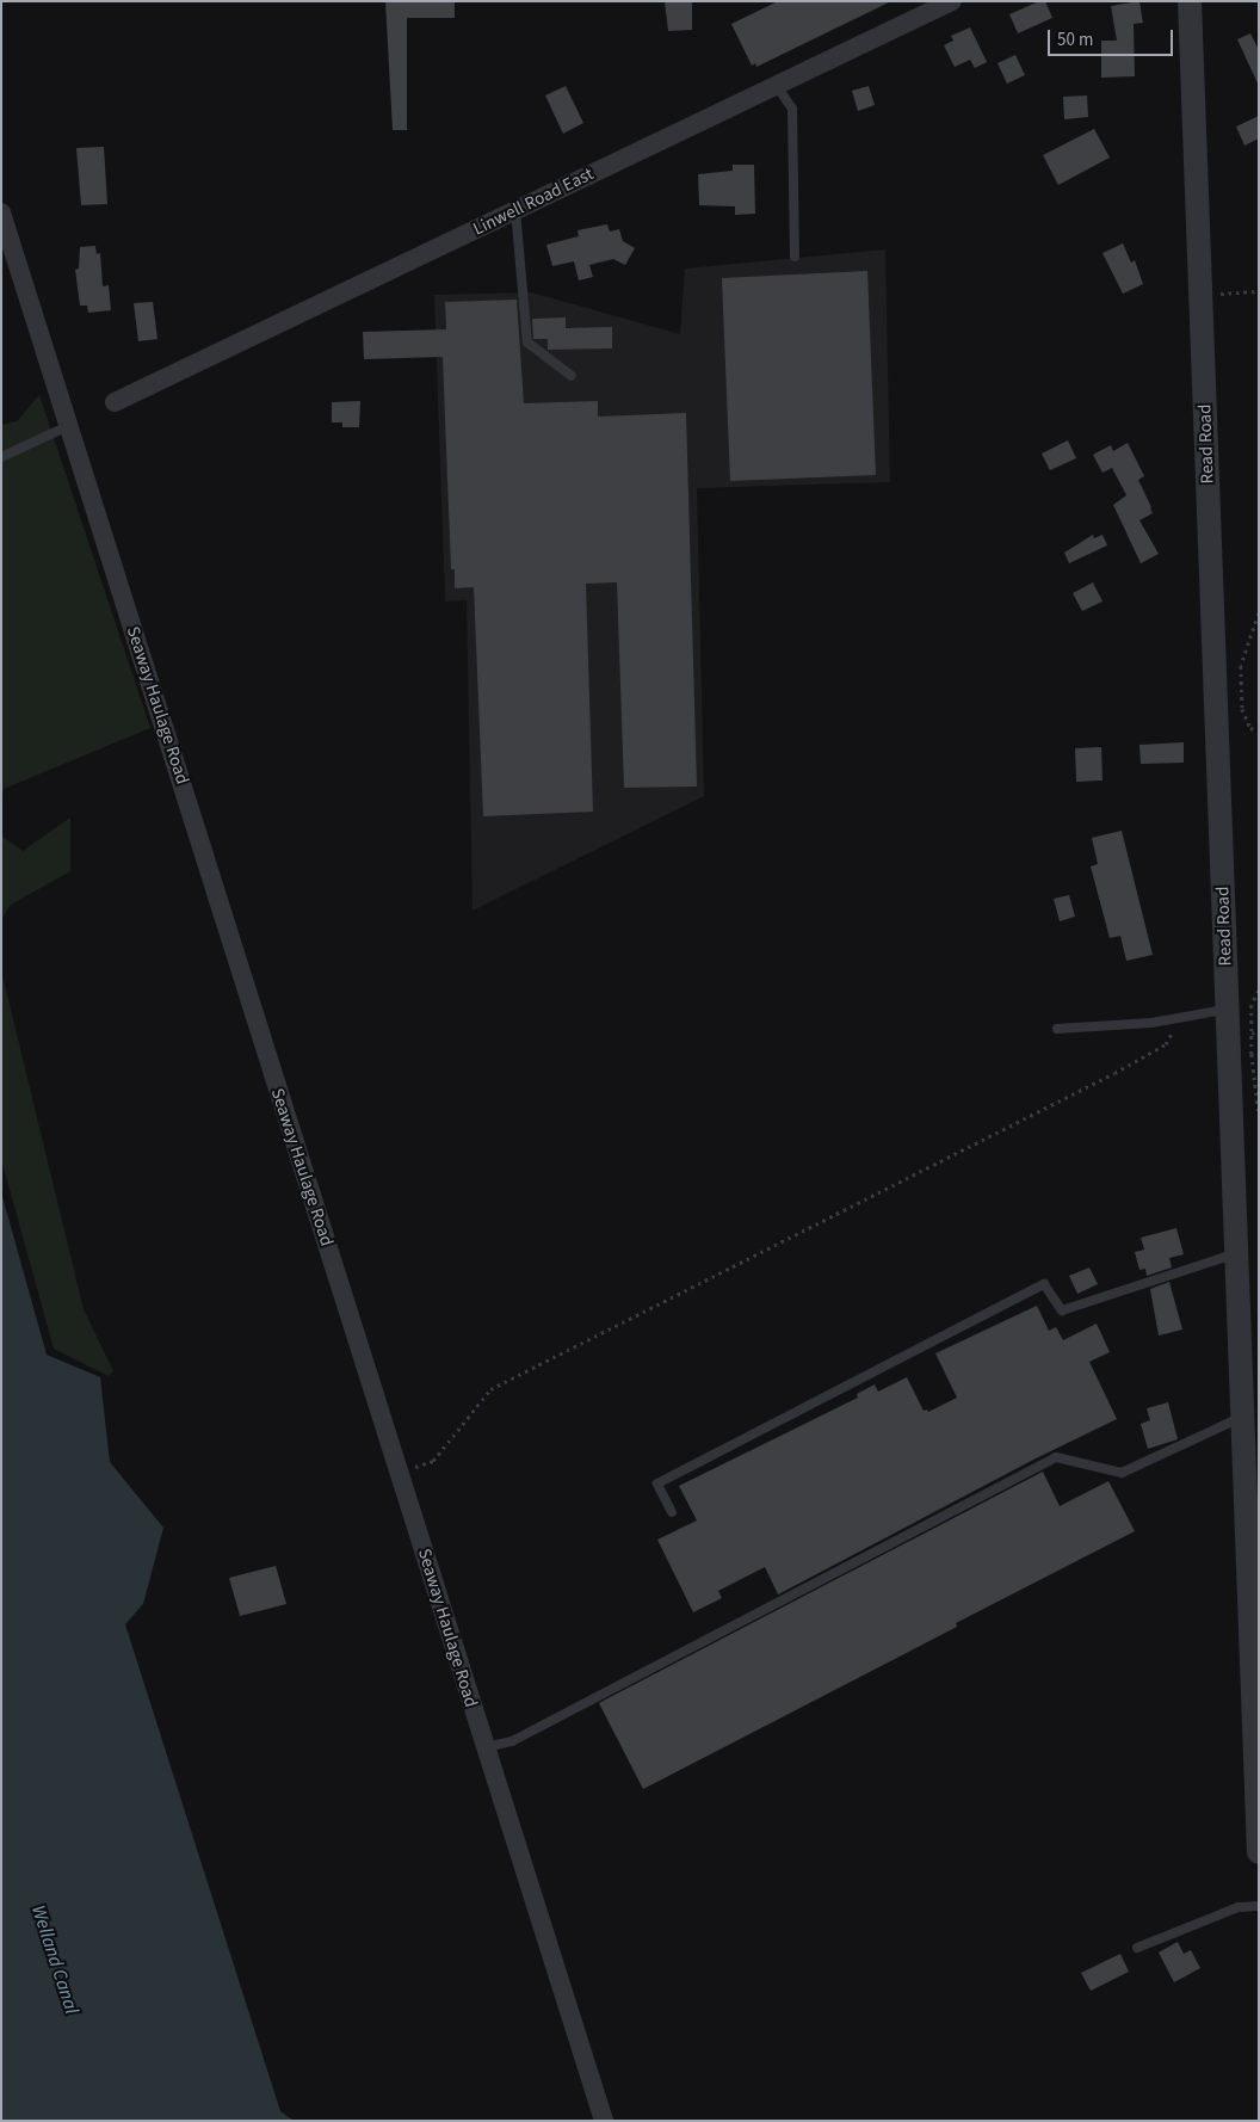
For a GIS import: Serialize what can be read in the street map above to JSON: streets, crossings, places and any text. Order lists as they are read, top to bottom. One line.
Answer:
{"streets":{"street":["Linwell Road East","Read Road","Seaway Haulage Road"]},"water":["Welland Canal"],"scale_bar":"50 m"}
